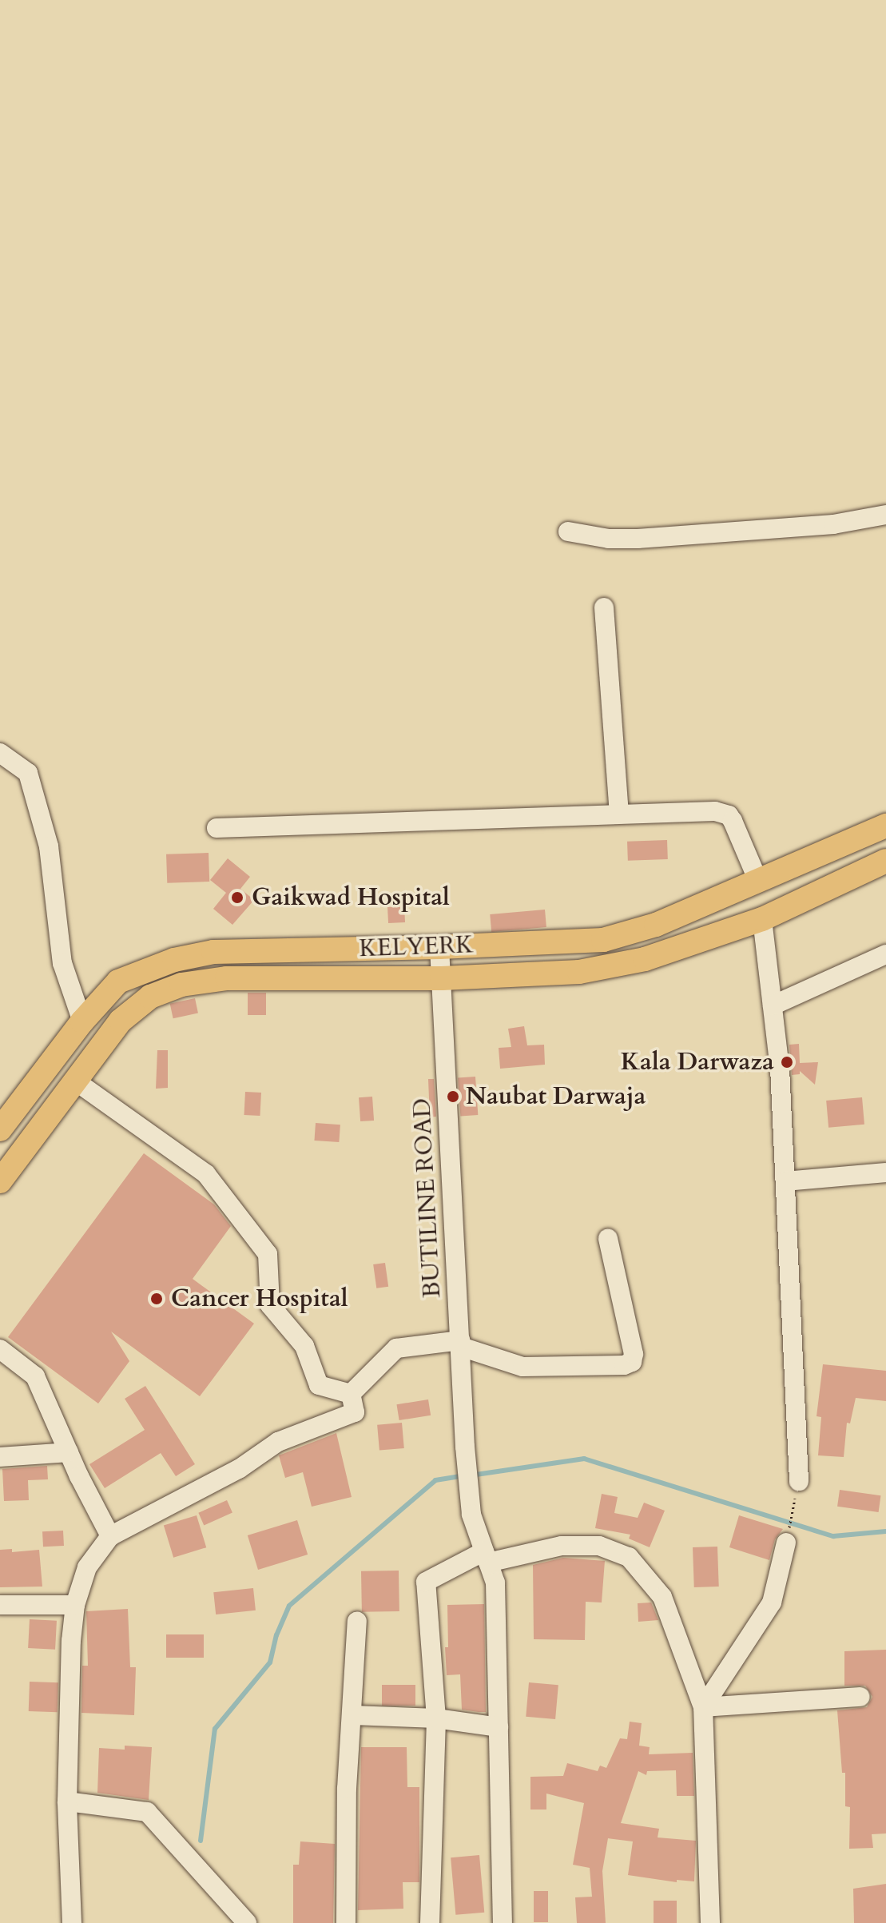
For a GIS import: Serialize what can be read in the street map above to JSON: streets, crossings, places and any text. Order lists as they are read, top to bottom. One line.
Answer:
{"streets":{"main road":["KELYERK"],"street":["BUTILINE ROAD"]},"crossings":[["KELYERK","BUTILINE ROAD"]],"places":["Gaikwad Hospital","Kala Darwaza","Naubat Darwaja","Cancer Hospital"]}
